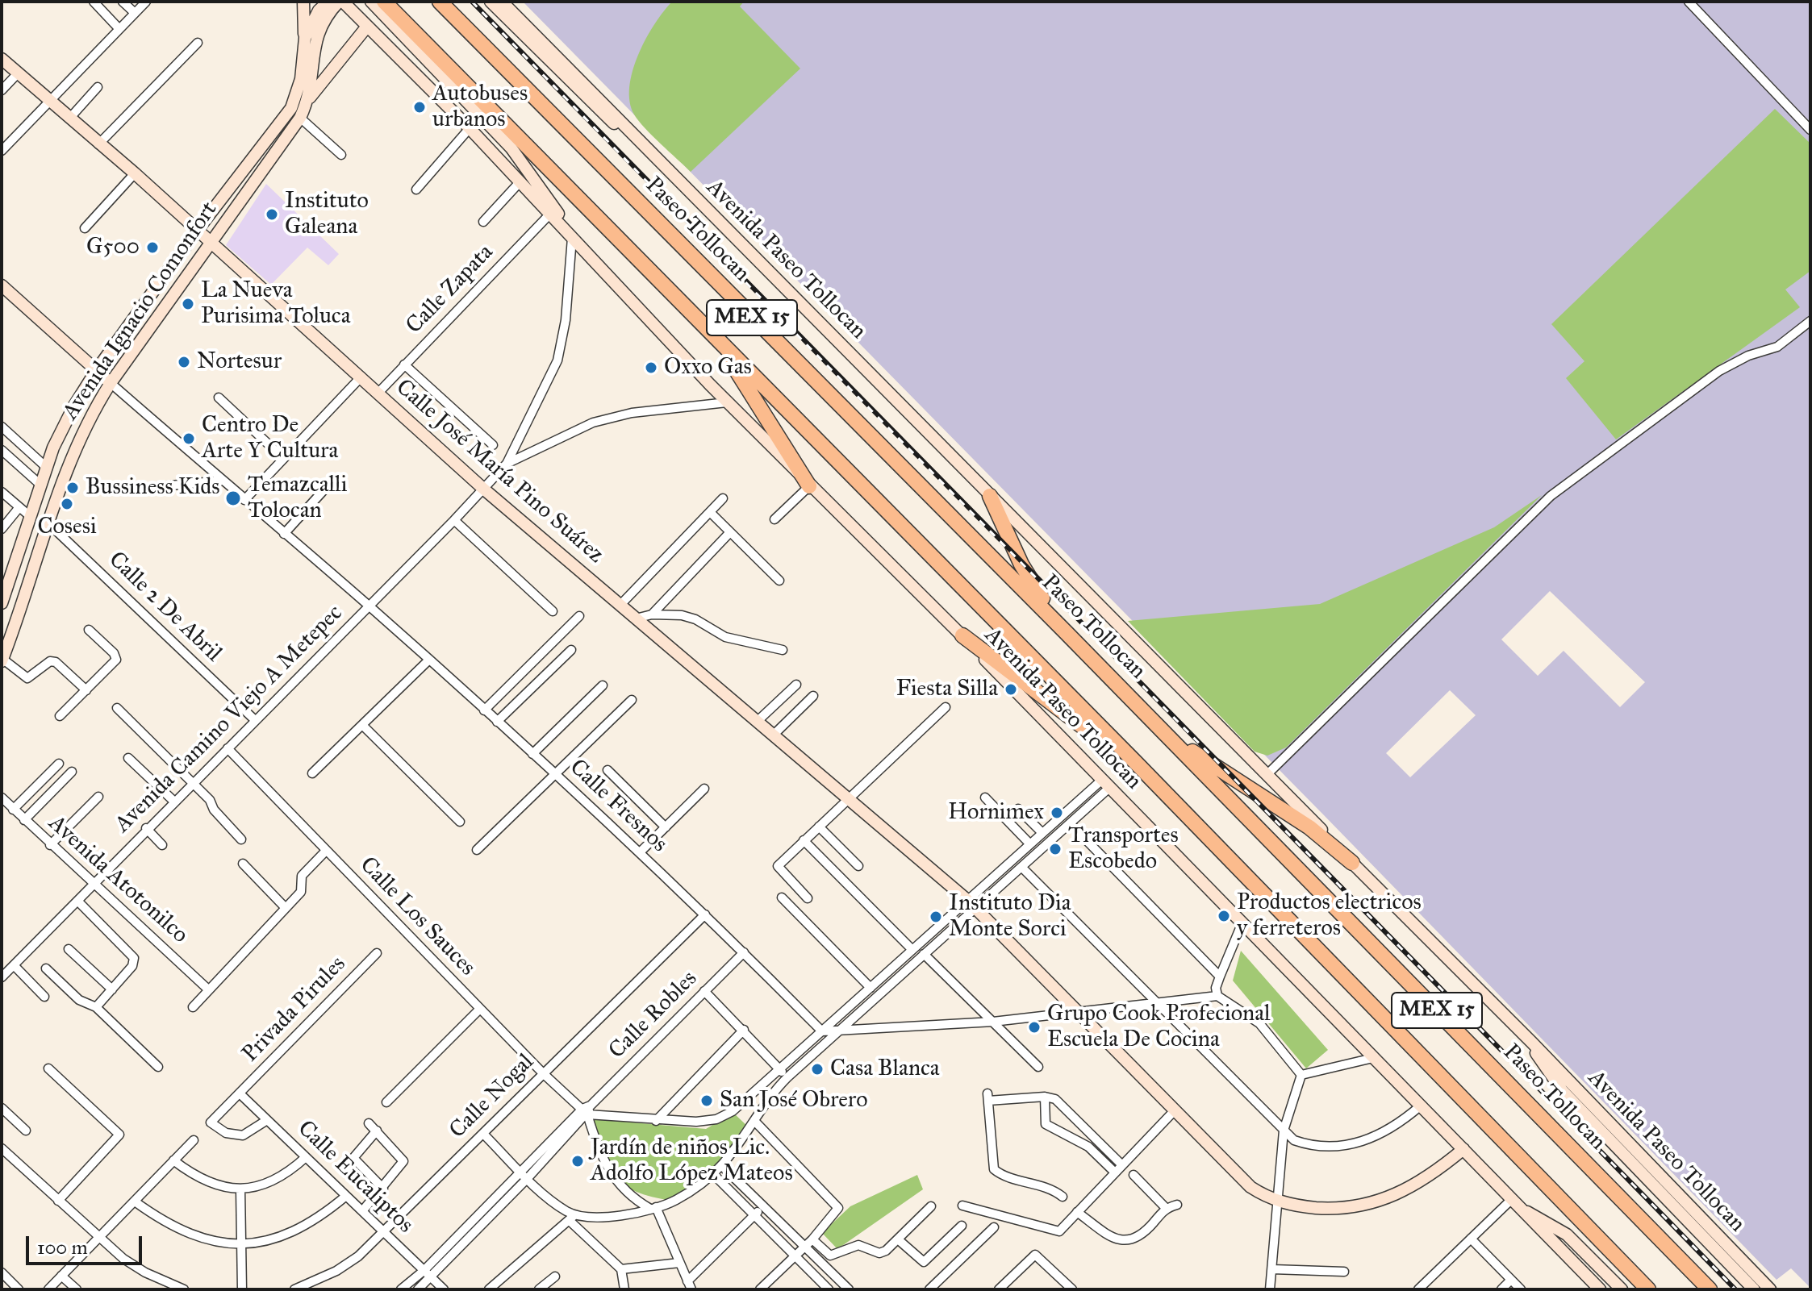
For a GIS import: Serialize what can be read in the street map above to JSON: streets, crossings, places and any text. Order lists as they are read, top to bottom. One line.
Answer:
{"streets":{"highway":["Paseo Tollocan","MEX 15"],"main road":["Avenida Paseo Tollocan","Avenida Ignacio Comonfort","Calle José María Pino Suárez"],"street":["Calle Zapata","Calle 2 De Abril","Avenida Camino Viejo A Metepec","Calle Fresnos","Avenida Atotonilco","Calle Los Sauces","Privada Pirules","Calle Robles","Calle Nogal","Calle Eucaliptos"]},"crossings":[["Avenida Paseo Tollocan","Calle Zapata"],["Avenida Paseo Tollocan","Avenida Ignacio Comonfort"],["Avenida Paseo Tollocan","MEX 15"],["Calle Zapata","Calle José María Pino Suárez"],["Avenida Ignacio Comonfort","Calle José María Pino Suárez"],["Avenida Ignacio Comonfort","Calle 2 De Abril"],["Avenida Ignacio Comonfort","Calle Fresnos"],["Calle José María Pino Suárez","Avenida Camino Viejo A Metepec"],["Calle 2 De Abril","Avenida Camino Viejo A Metepec"],["Avenida Camino Viejo A Metepec","Calle Fresnos"],["Avenida Camino Viejo A Metepec","Avenida Atotonilco"],["Avenida Camino Viejo A Metepec","Calle Los Sauces"],["Calle Fresnos","Calle Robles"],["Calle Fresnos","Calle Nogal"],["Calle Los Sauces","Calle Robles"],["Calle Los Sauces","Calle Nogal"],["Privada Pirules","Calle Eucaliptos"],["Calle Nogal","Calle Eucaliptos"]],"places":["Autobuses urbanos","Instituto Galeana","G500","La Nueva Purisima Toluca","Nortesur","Oxxo Gas","Centro De Arte Y Cultura","Bussiness Kids","Temazcalli Tolocan","Cosesi","Fiesta Silla","Hornimex","Transportes Escobedo","Productos electricos y ferreteros","Instituto Dia Monte Sorci","Grupo Cook Profecional Escuela De Cocina","Casa Blanca","San José Obrero","Jardín de niños Lic. Adolfo López Mateos"],"scale_bar":"100 m"}
